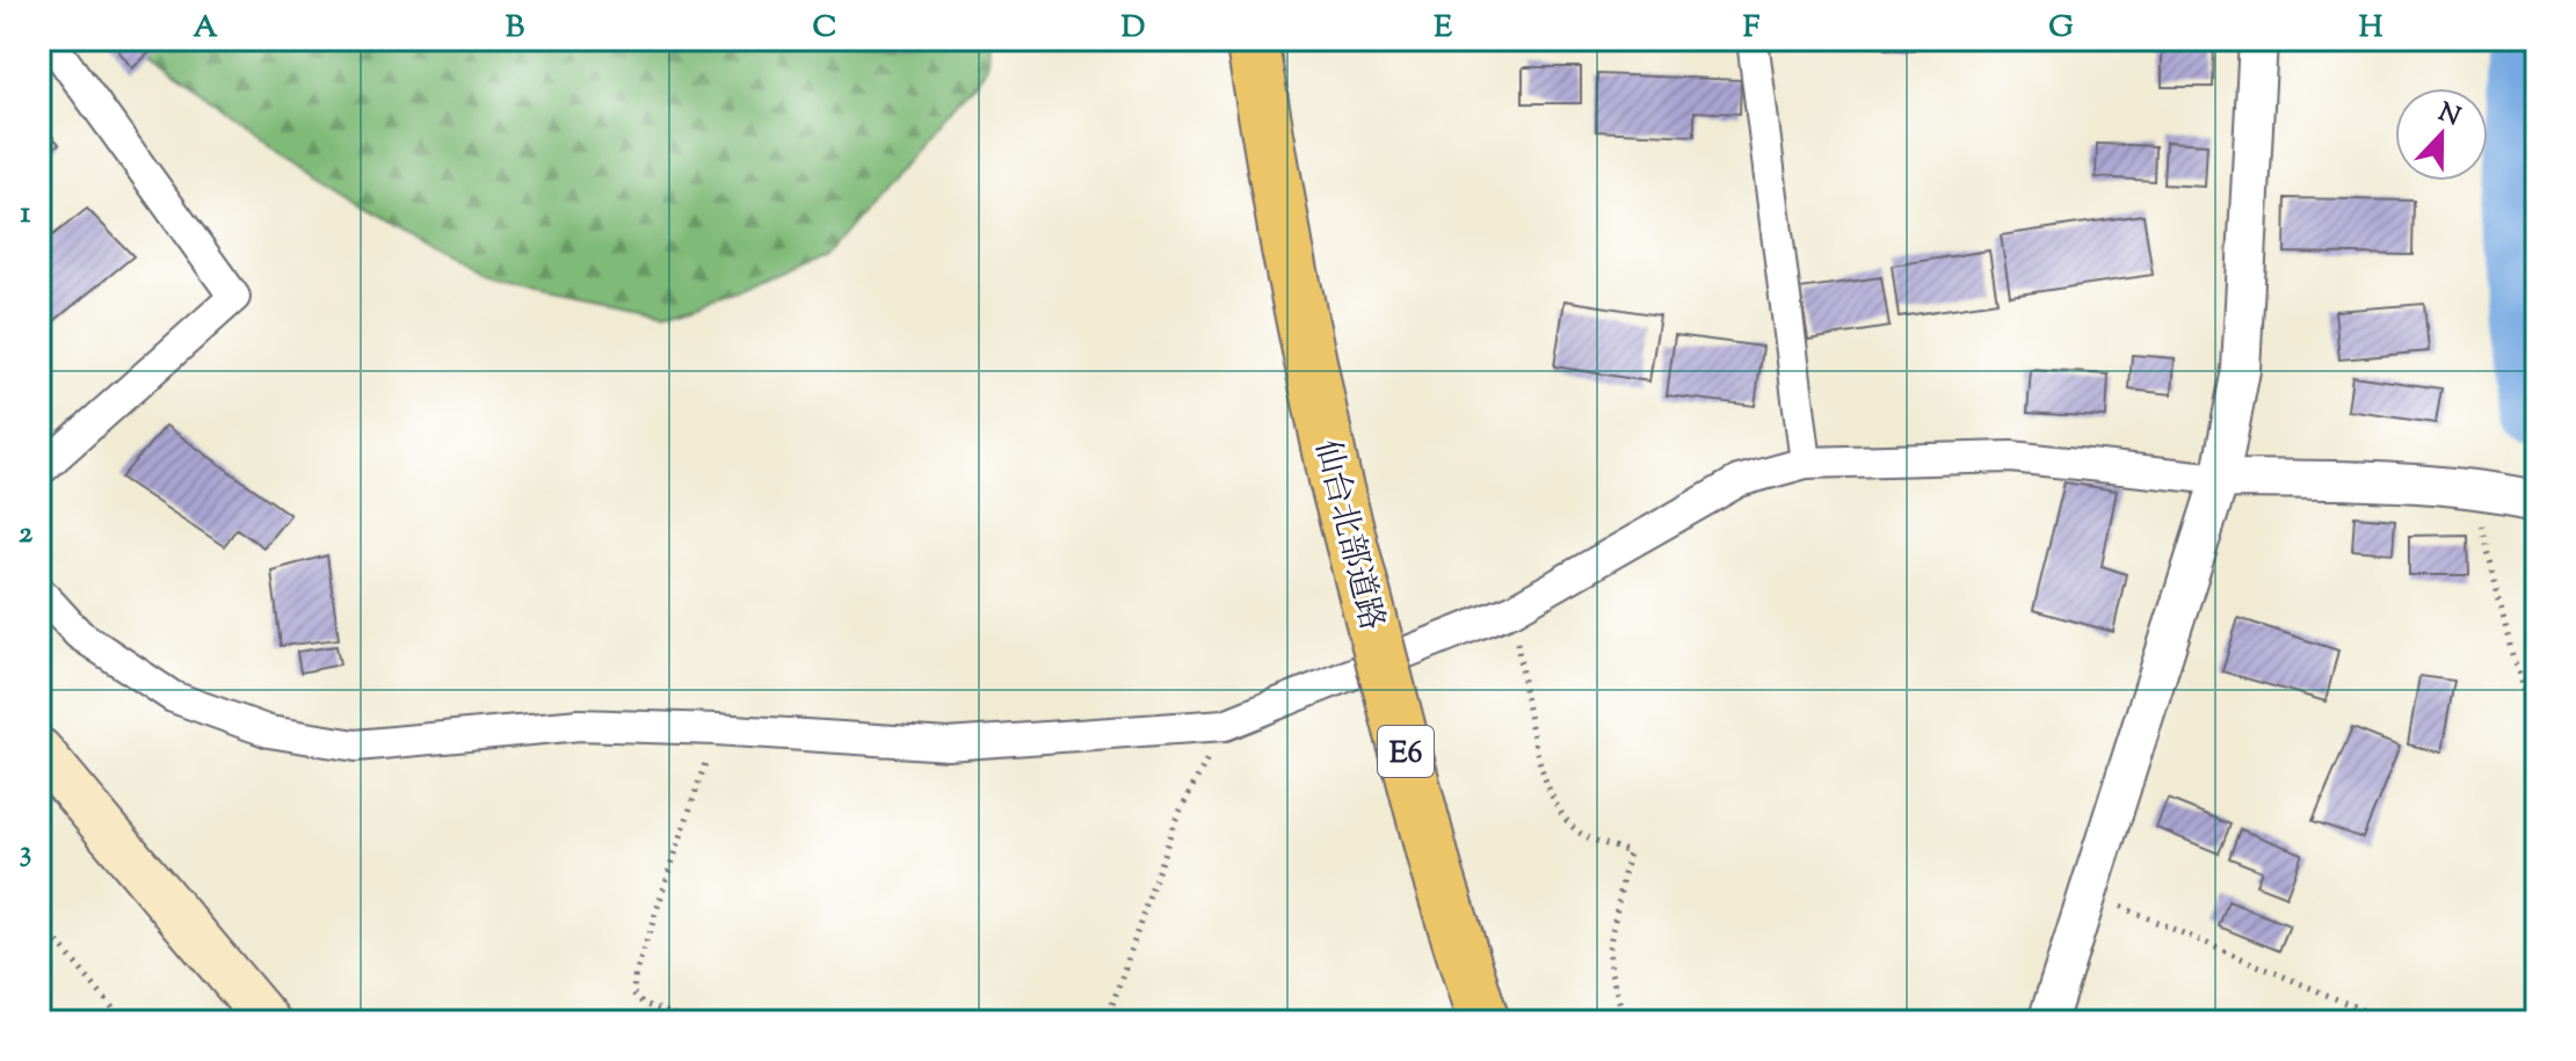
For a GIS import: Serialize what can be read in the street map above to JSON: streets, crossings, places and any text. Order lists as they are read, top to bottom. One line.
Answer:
{"streets":{"highway":["仙台北部道路","E6"]},"north":"top","grid":{"columns":["A","B","C","D","E","F","G","H"],"rows":["1","2","3"]}}
